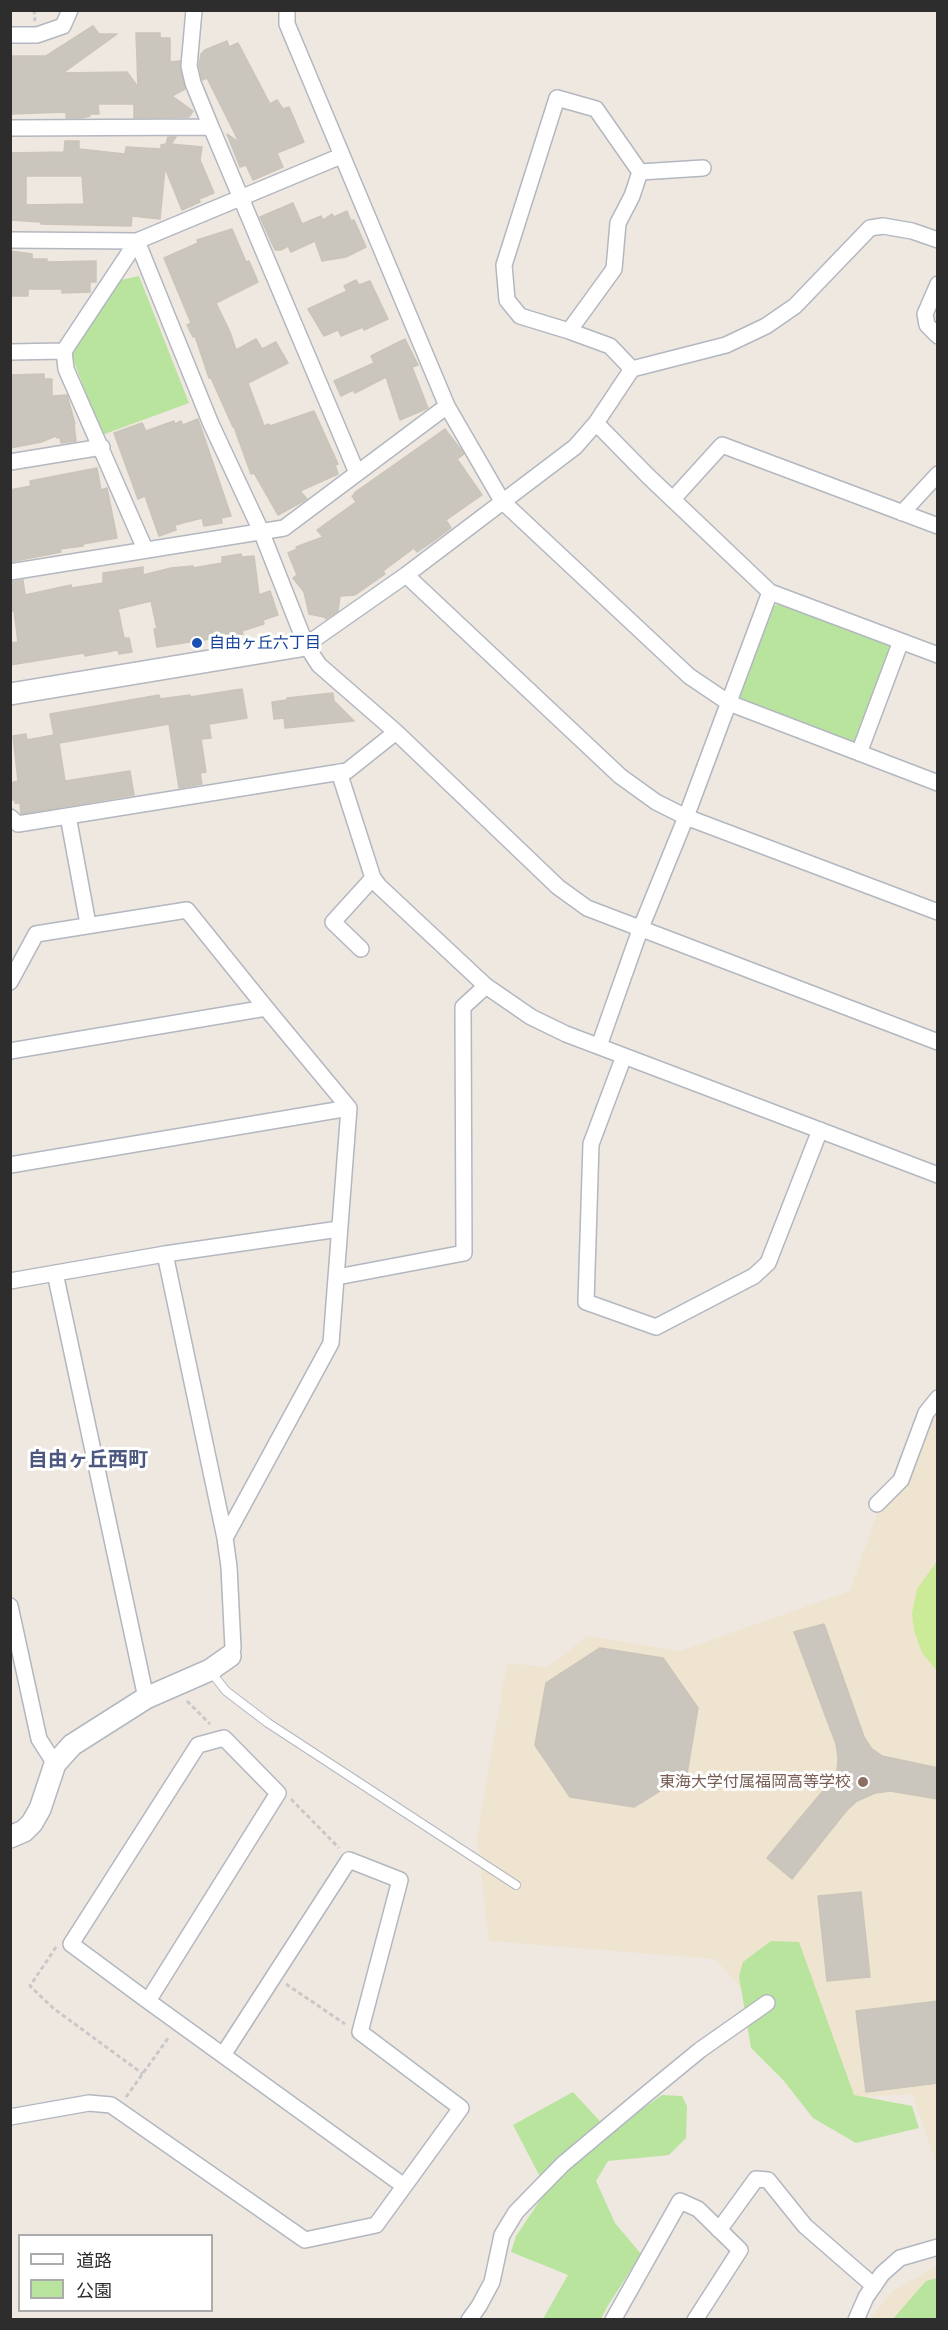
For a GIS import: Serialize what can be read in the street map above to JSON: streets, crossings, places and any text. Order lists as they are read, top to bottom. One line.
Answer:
{"districts":["自由ヶ丘西町"],"places":["自由ヶ丘六丁目","東海大学付属福岡高等学校"],"legend":["道路","公園"]}
